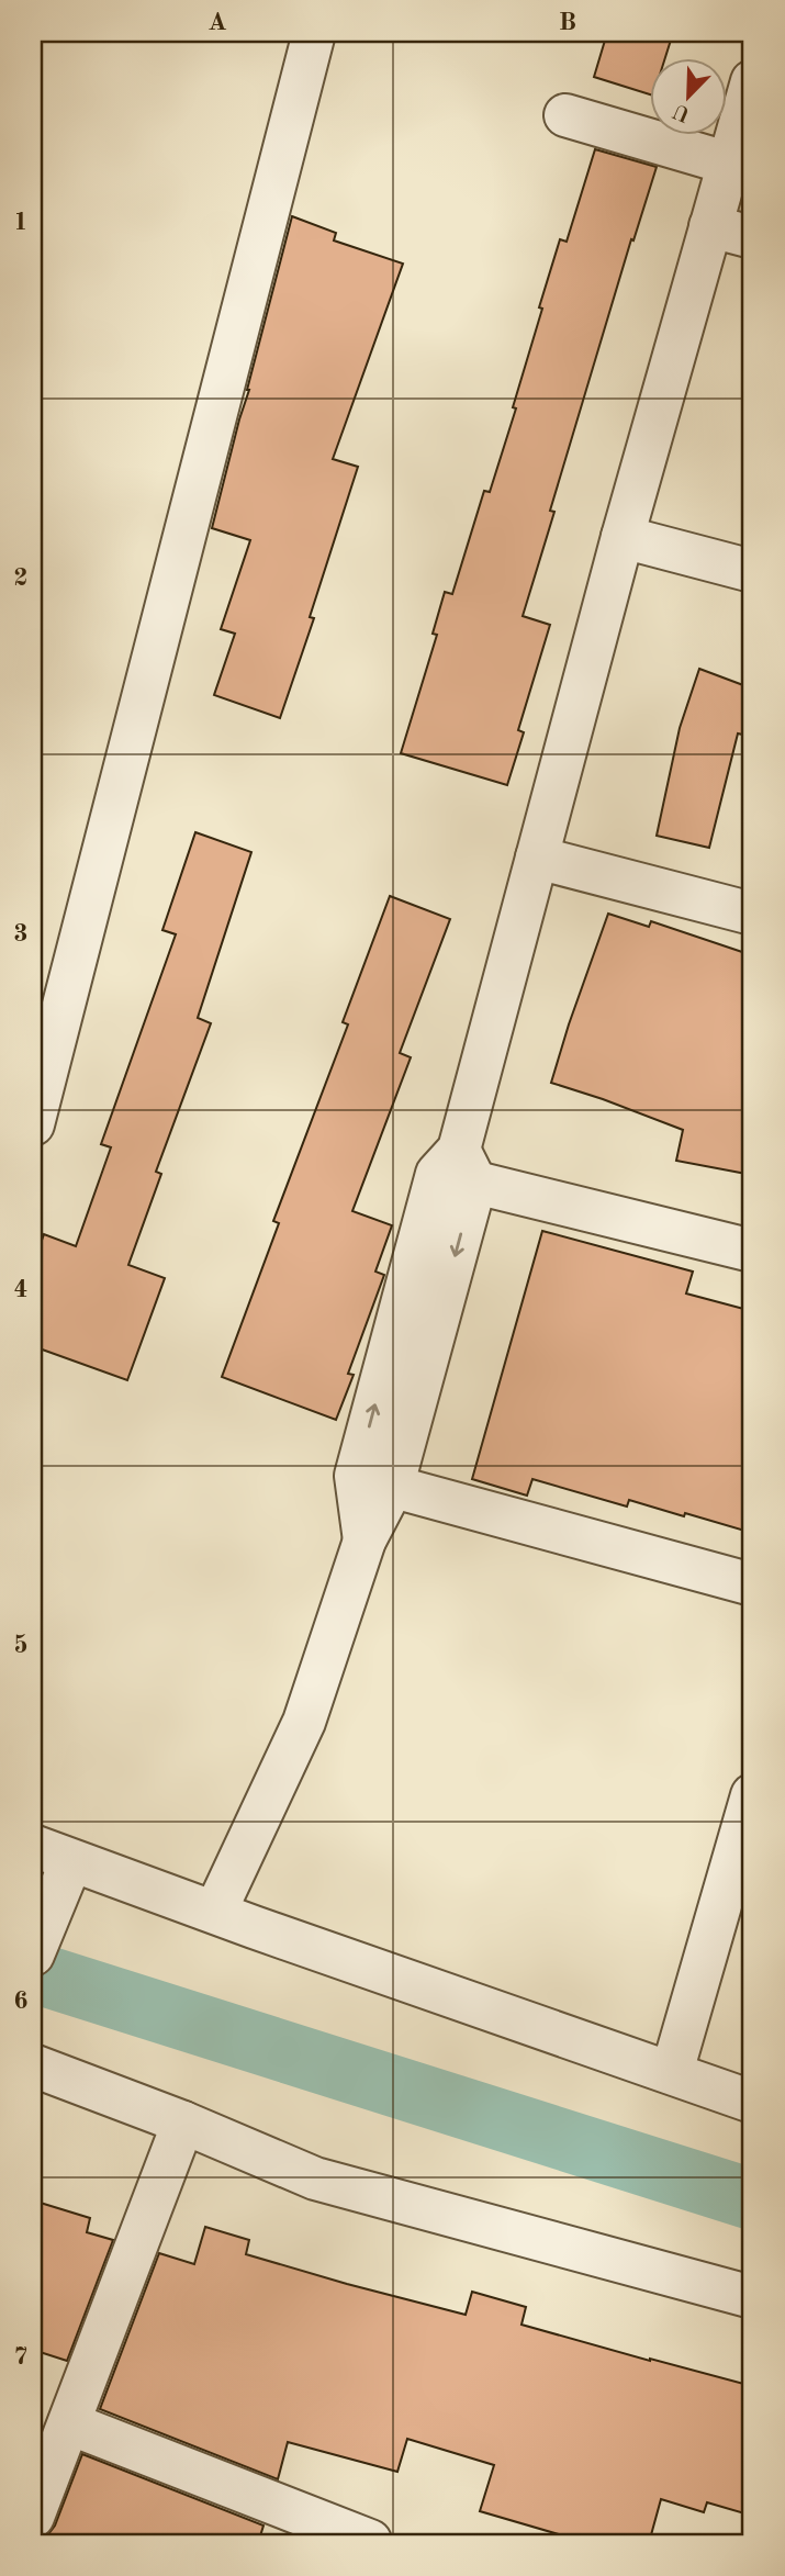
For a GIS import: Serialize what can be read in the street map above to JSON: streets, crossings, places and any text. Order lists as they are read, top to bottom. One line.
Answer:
{"north":"bottom left","grid":{"columns":["A","B"],"rows":["1","2","3","4","5","6","7"]}}
